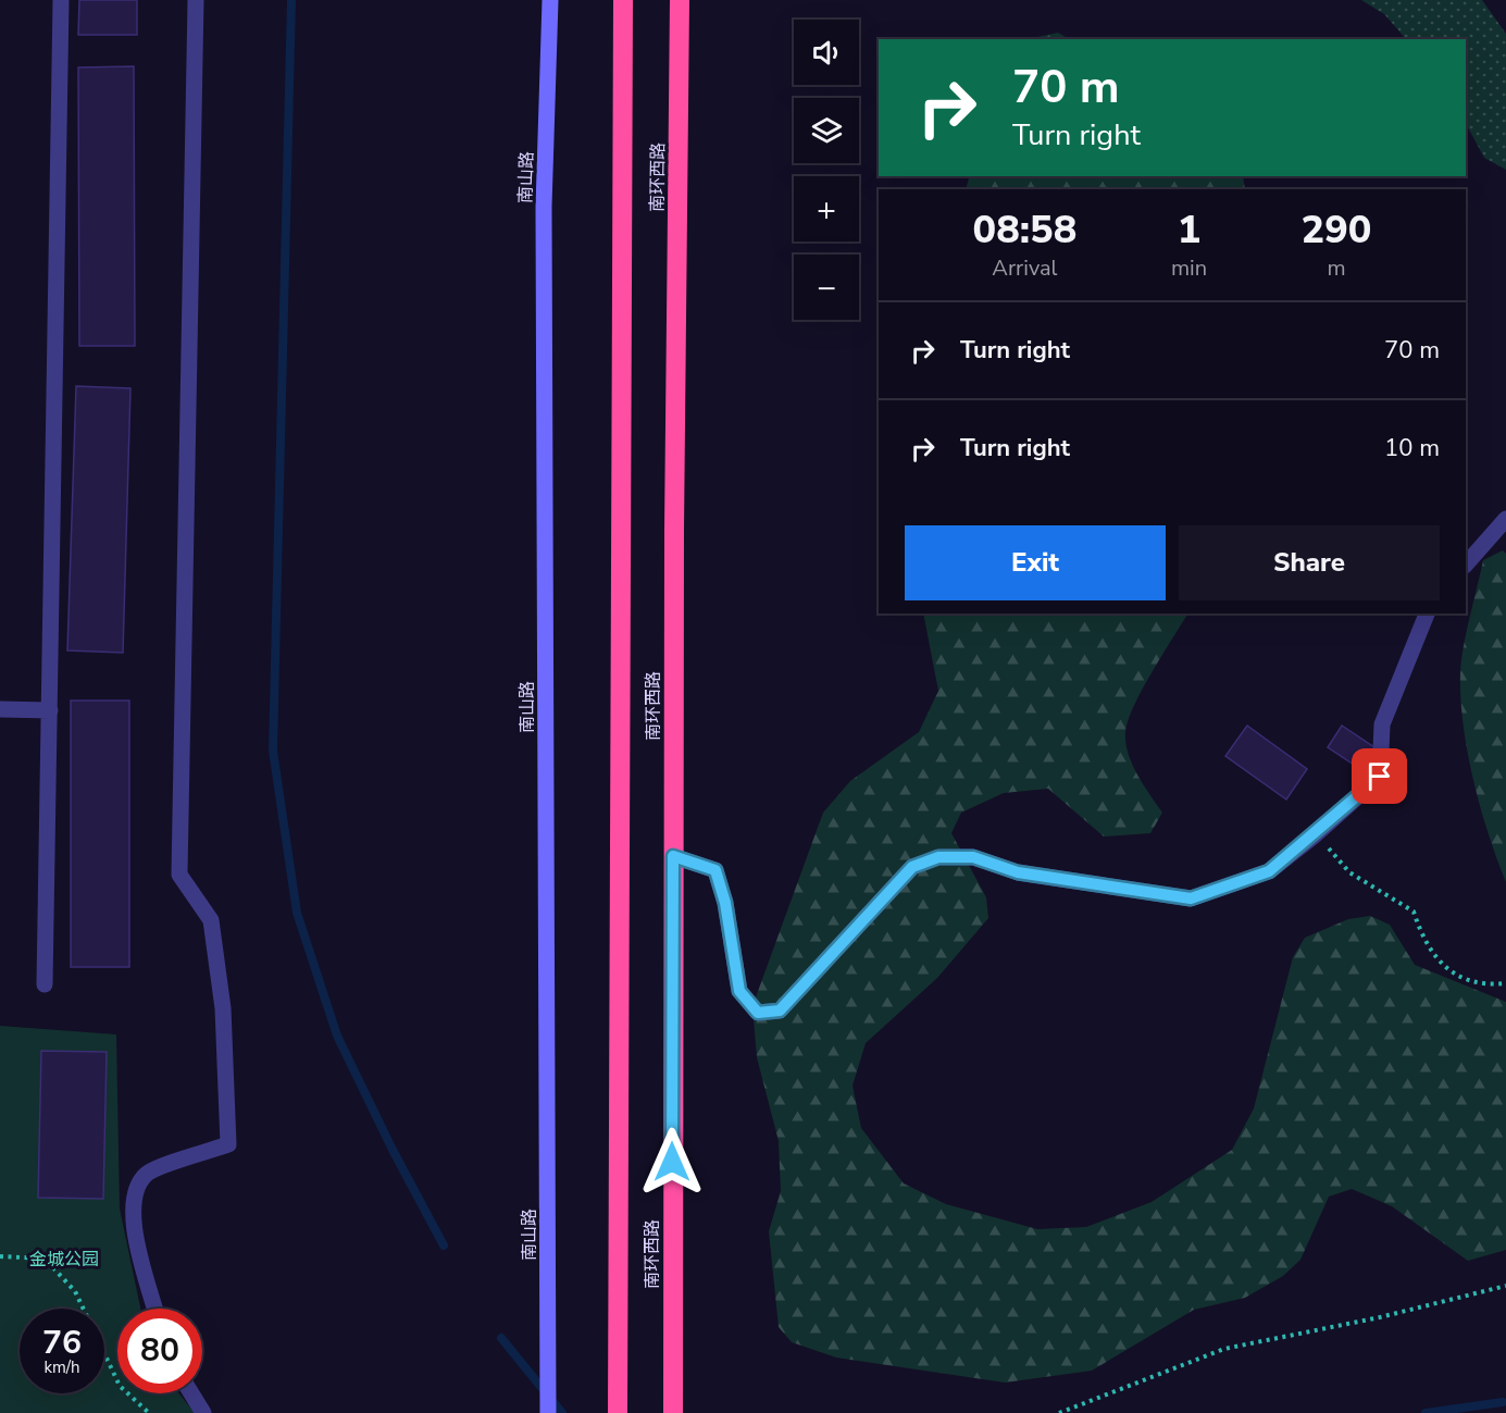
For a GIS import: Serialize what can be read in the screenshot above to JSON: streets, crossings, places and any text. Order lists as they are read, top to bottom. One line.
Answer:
{"streets":{"highway":["南环西路"],"street":["南山路"]},"parks":["金城公园"],"page":{"map_buttons":["+","−"],"turn":["70 m","Turn right"],"eta":["08:58","Arrival","1","min","290","m"],"list":[{"name":"Turn right","value":"70 m"},{"name":"Turn right","value":"10 m"}],"buttons":["Exit","Share"],"speed":"76 km/h","limit":"80"}}
